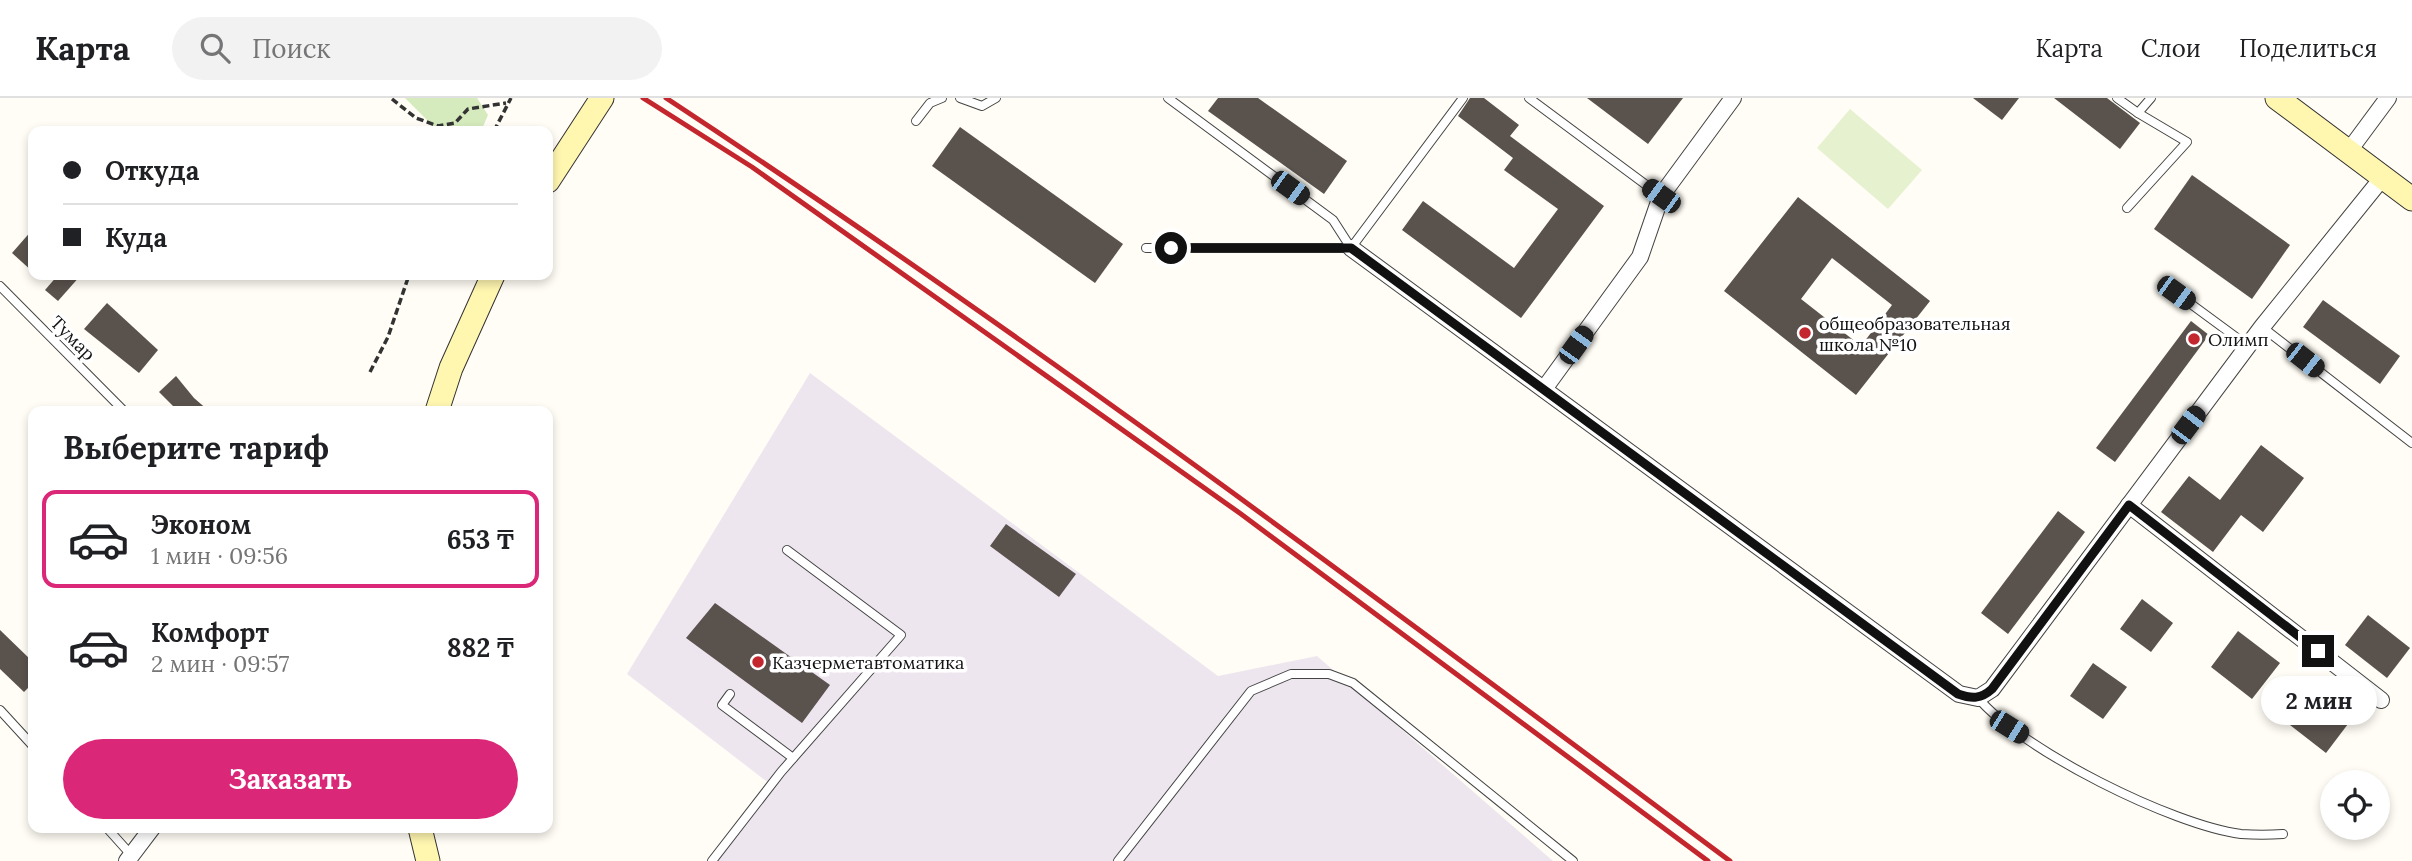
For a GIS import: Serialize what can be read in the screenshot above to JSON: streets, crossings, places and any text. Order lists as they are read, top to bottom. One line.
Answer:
{"streets":{"lane":["Тумар"]},"places":["общеобразовательная школа №10","Олимп","Казчерметавтоматика"],"page":{"header":"Карта","search":"Поиск","nav":["Карта","Слои","Поделиться"],"banner":["Откуда","Куда"],"heading":"Выберите тариф","list":[{"name":"Эконом","note":"1 мин · 09:56","value":"653 ₸"},{"name":"Комфорт","note":"2 мин · 09:57","value":"882 ₸"}],"bubble":"2 мин","buttons":"Заказать"}}
